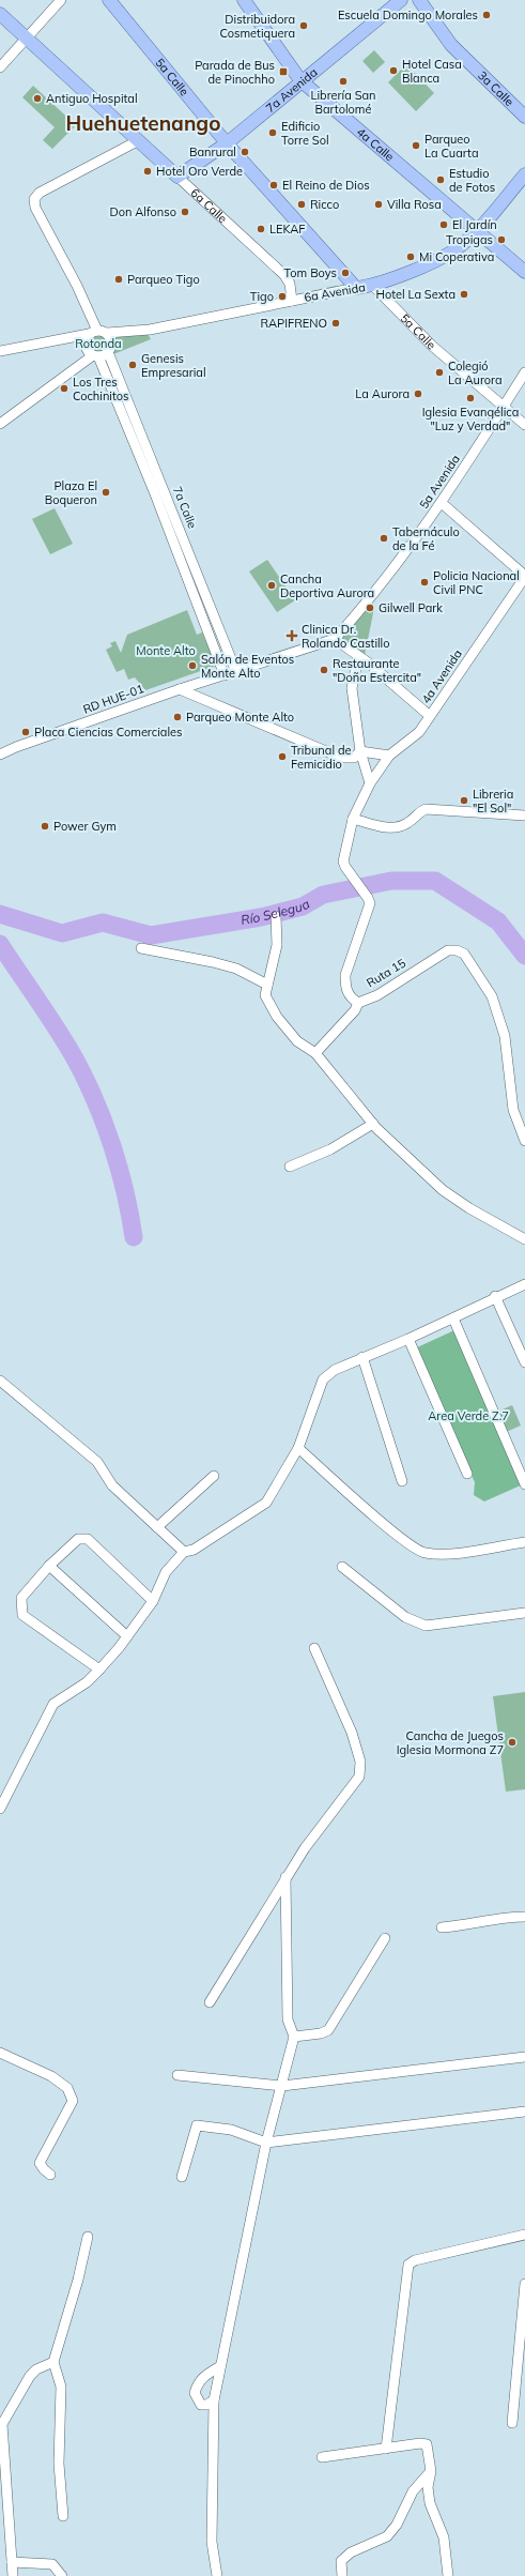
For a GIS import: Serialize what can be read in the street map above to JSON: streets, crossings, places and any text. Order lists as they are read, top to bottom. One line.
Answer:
{"streets":{"main road":["5a Calle","3a Calle","7a Avenida","4a Calle","6a Calle","6a Avenida"],"street":["5a Avenida","7a Calle","4a Avenida","RD HUE-01","Ruta 15"]},"crossings":[["5a Calle","7a Avenida"],["5a Calle","6a Avenida"],["5a Calle","5a Avenida"],["7a Avenida","4a Calle"],["7a Avenida","6a Calle"],["4a Calle","6a Avenida"],["6a Calle","6a Avenida"],["7a Calle","RD HUE-01"]],"districts":["Huehuetenango"],"water":["Río Selegua"],"parks":["Rotonda","Monte Alto","Area Verde Z.7"],"places":{"other":["Escuela Domingo Morales","Distribuidora Cosmetiquera","Hotel Casa Blanca","Librería San Bartolomé","Antiguo Hospital","Edificio Torre Sol","Parqueo La Cuarta","Banrural","Hotel Oro Verde","Estudio de Fotos","El Reino de Dios","Ricco","Villa Rosa","Don Alfonso","El Jardín","LEKAF","Tropigas","Mi Coperativa","Tom Boys","Parqueo Tigo","Hotel La Sexta","Tigo","RAPIFRENO","Genesis Empresarial","Colegió La Aurora","Los Tres Cochinitos","La Aurora","Iglesia Evangélica \"Luz y Verdad\"","Plaza El Boqueron","Tabernáculo de la Fé","Policia Nacional Civil PNC","Cancha Deportiva Aurora","Gilwell Park","Salón de Eventos Monte Alto","Restaurante \"Doña Estercita\"","Parqueo Monte Alto","Placa Ciencias Comerciales","Tribunal de Femicidio","Libreria \"El Sol\"","Power Gym","Cancha de Juegos Iglesia Mormona Z7"],"transit":["Parada de Bus de Pinochho"],"health":["Clinica Dr. Rolando Castillo"]}}
